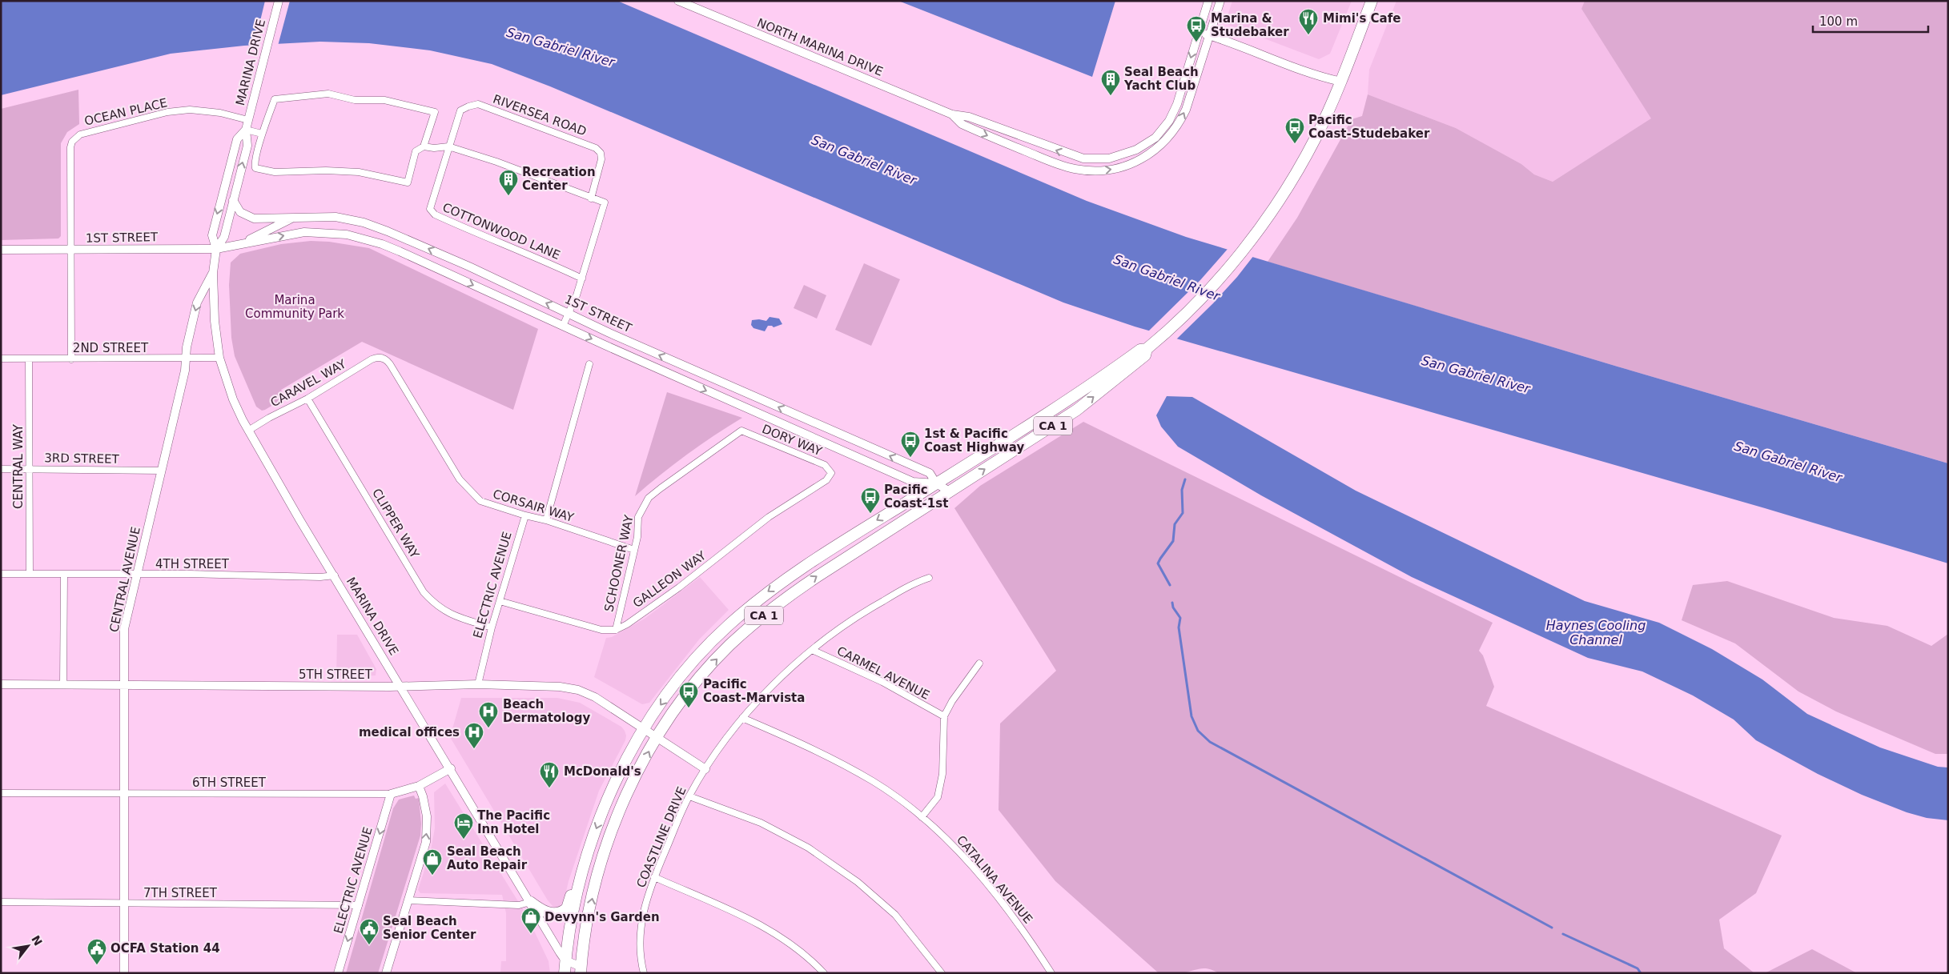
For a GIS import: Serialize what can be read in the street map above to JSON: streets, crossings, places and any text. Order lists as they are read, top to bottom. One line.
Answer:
{"streets":{"highway":["CA 1"],"main road":["NORTH MARINA DRIVE","MARINA DRIVE","1ST STREET","CENTRAL AVENUE","ELECTRIC AVENUE","5TH STREET","6TH STREET"],"street":["OCEAN PLACE","RIVERSEA ROAD","COTTONWOOD LANE","2ND STREET","CARAVEL WAY","DORY WAY","3RD STREET","CENTRAL WAY","CORSAIR WAY","CLIPPER WAY","SCHOONER WAY","4TH STREET","GALLEON WAY","CARMEL AVENUE","COASTLINE DRIVE","CATALINA AVENUE","7TH STREET"]},"crossings":[["MARINA DRIVE","OCEAN PLACE"],["MARINA DRIVE","1ST STREET"],["MARINA DRIVE","2ND STREET"],["MARINA DRIVE","CARAVEL WAY"],["MARINA DRIVE","CA 1"],["MARINA DRIVE","4TH STREET"],["MARINA DRIVE","CENTRAL AVENUE"],["MARINA DRIVE","5TH STREET"],["MARINA DRIVE","6TH STREET"],["OCEAN PLACE","1ST STREET"],["RIVERSEA ROAD","COTTONWOOD LANE"],["1ST STREET","CA 1"],["2ND STREET","CENTRAL WAY"],["2ND STREET","CENTRAL AVENUE"],["CARAVEL WAY","CORSAIR WAY"],["CARAVEL WAY","CLIPPER WAY"],["CA 1","5TH STREET"],["DORY WAY","SCHOONER WAY"],["DORY WAY","GALLEON WAY"],["3RD STREET","CENTRAL WAY"],["3RD STREET","CENTRAL AVENUE"],["CENTRAL WAY","4TH STREET"],["CORSAIR WAY","SCHOONER WAY"],["CORSAIR WAY","ELECTRIC AVENUE"],["CLIPPER WAY","ELECTRIC AVENUE"],["SCHOONER WAY","GALLEON WAY"],["4TH STREET","CENTRAL AVENUE"],["CENTRAL AVENUE","5TH STREET"],["CENTRAL AVENUE","6TH STREET"],["CENTRAL AVENUE","7TH STREET"],["ELECTRIC AVENUE","5TH STREET"],["ELECTRIC AVENUE","6TH STREET"],["ELECTRIC AVENUE","7TH STREET"],["CARMEL AVENUE","COASTLINE DRIVE"],["5TH STREET","COASTLINE DRIVE"],["COASTLINE DRIVE","CATALINA AVENUE"]],"one_way":["ELECTRIC AVENUE"],"water":["San Gabriel River","Haynes Cooling Channel"],"parks":["Marina Community Park"],"places":{"restaurant":["Mimi's Cafe","McDonald's"],"bus stop":["Marina & Studebaker","Pacific Coast-Studebaker","1st & Pacific Coast Highway","Pacific Coast-1st","Pacific Coast-Marvista"],"building":["Seal Beach Yacht Club","Recreation Center"],"hospital":["Beach Dermatology","medical offices"],"hotel":["The Pacific Inn Hotel"],"shop":["Seal Beach Auto Repair","Devynn's Garden"],"public building":["Seal Beach Senior Center","OCFA Station 44"]},"scale_bar":"100 m","north":"top right"}
